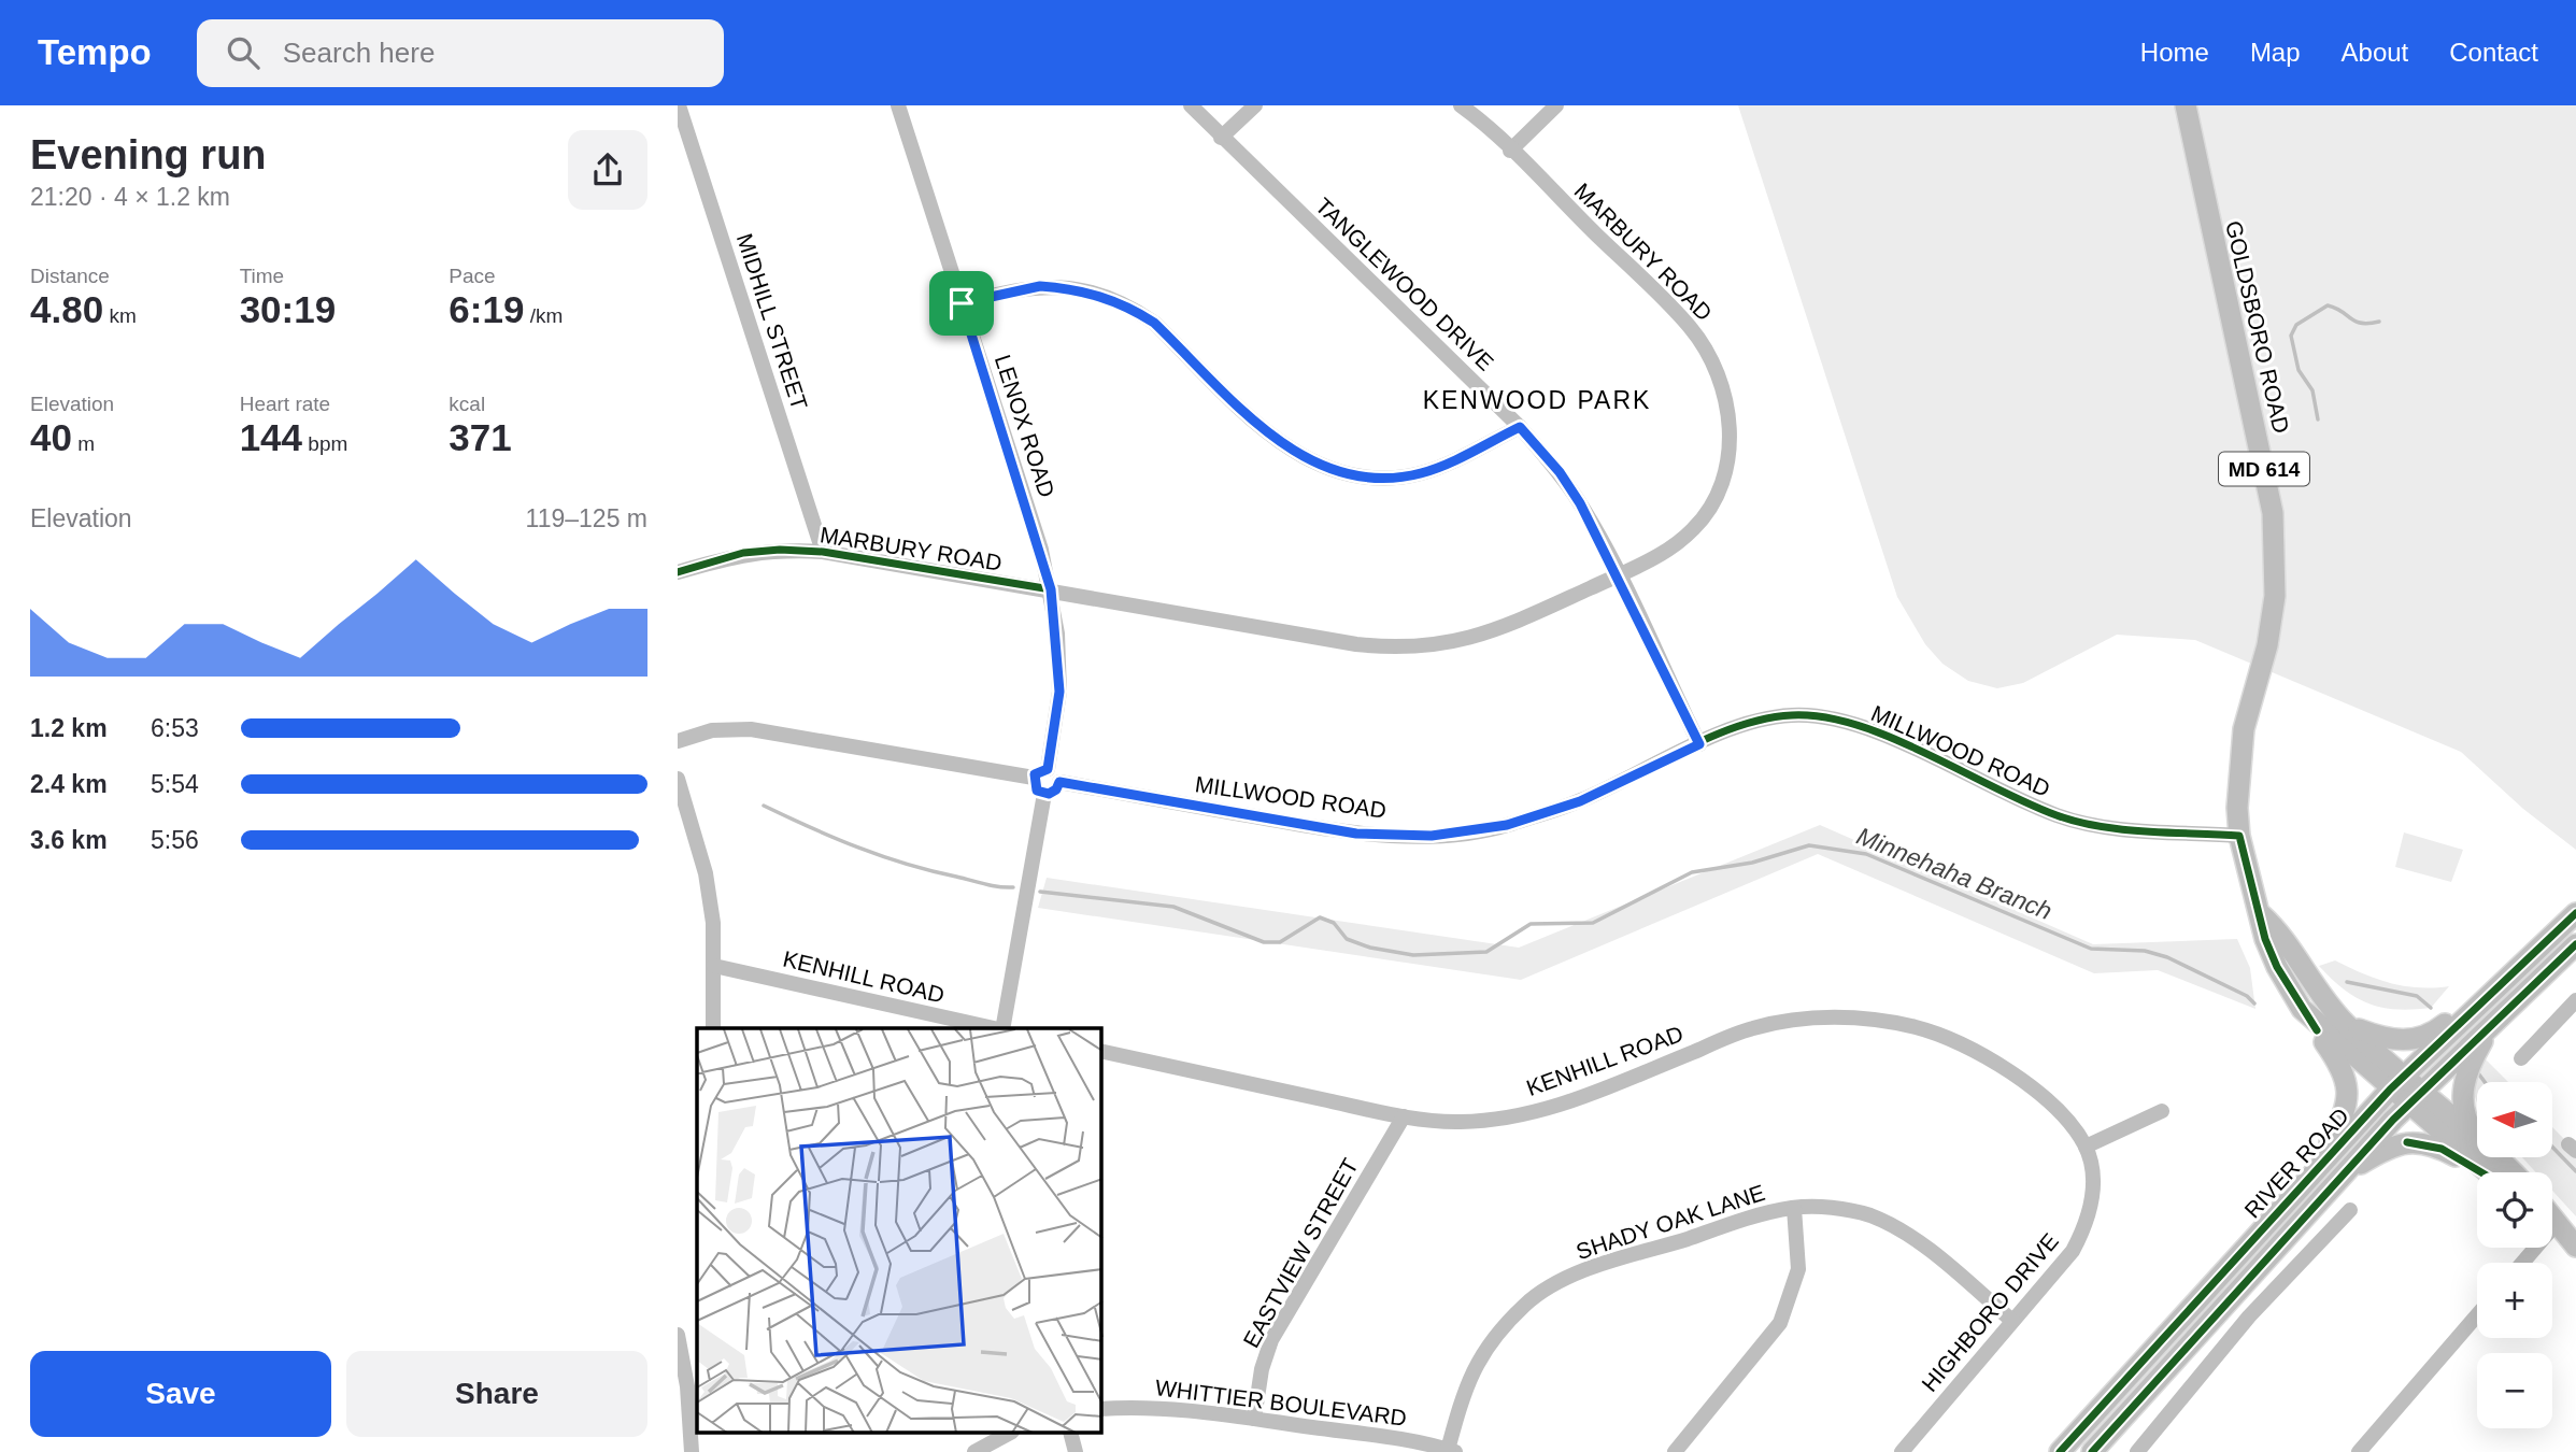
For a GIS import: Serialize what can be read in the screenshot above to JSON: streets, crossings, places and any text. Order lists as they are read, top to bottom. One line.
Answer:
{"streets":{"main road":["GOLDSBORO ROAD","MD 614","RIVER ROAD"],"street":["MARBURY ROAD","TANGLEWOOD DRIVE","MIDHILL STREET","LENOX ROAD","MILLWOOD ROAD","KENHILL ROAD","SHADY OAK LANE","EASTVIEW STREET","HIGHBORO DRIVE","WHITTIER BOULEVARD"]},"crossings":[["MARBURY ROAD","TANGLEWOOD DRIVE"],["MARBURY ROAD","MIDHILL STREET"],["MARBURY ROAD","LENOX ROAD"],["TANGLEWOOD DRIVE","MILLWOOD ROAD"],["GOLDSBORO ROAD","MILLWOOD ROAD"],["GOLDSBORO ROAD","RIVER ROAD"],["LENOX ROAD","MILLWOOD ROAD"],["KENHILL ROAD","EASTVIEW STREET"],["KENHILL ROAD","HIGHBORO DRIVE"],["SHADY OAK LANE","HIGHBORO DRIVE"],["SHADY OAK LANE","WHITTIER BOULEVARD"],["EASTVIEW STREET","WHITTIER BOULEVARD"]],"districts":["KENWOOD PARK"],"water":["Minnehaha Branch"],"north":"left","page":{"header":"Tempo","search":"Search here","nav":["Home","Map","About","Contact"],"heading":["Evening run","21:20 · 4 × 1.2 km"],"stats":[["Distance","4.80 km"],["Time","30:19"],["Pace","6:19 /km"],["Elevation","40 m"],["Heart rate","144 bpm"],["kcal","371"]],"chart":["Elevation","119–125 m"],"list":[{"name":"1.2 km","note":"6:53"},{"name":"2.4 km","note":"5:54"},{"name":"3.6 km","note":"5:56"}],"map_buttons":["+","−"],"buttons":["Save","Share"]}}
